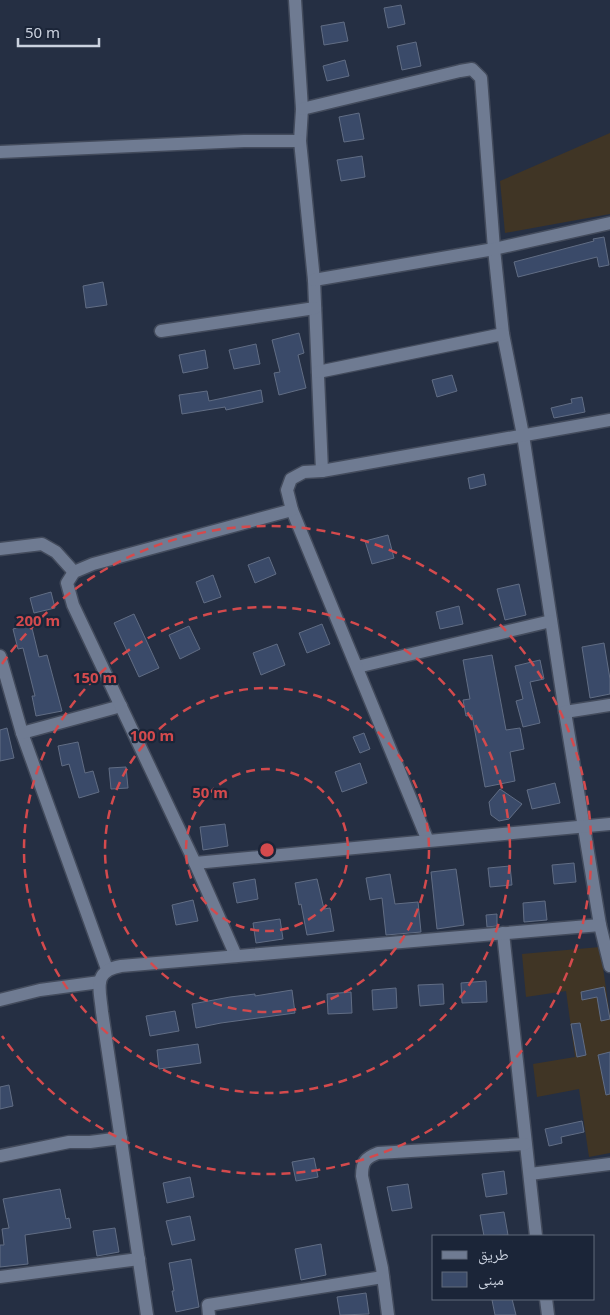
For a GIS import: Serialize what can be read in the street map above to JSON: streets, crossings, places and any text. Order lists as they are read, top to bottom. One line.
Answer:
{"legend":["طريق","مبنى"],"scale_bar":"50 m","rings":["200 m","150 m","100 m","50 m"]}
